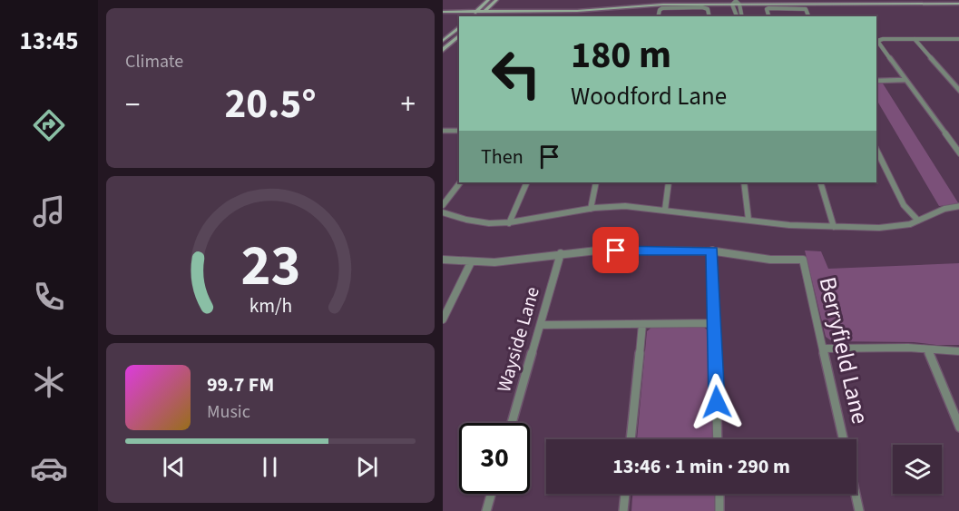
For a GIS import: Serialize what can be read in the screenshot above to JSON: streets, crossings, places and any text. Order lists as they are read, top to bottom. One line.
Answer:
{"streets":{"street":["Wayside Lane","Berryfield Lane"]},"page":{"tabs":"13:45","tile":"Climate","turn":["180 m","Woodford Lane"],"heat":["−","20.5°","+"],"then":"Then","song":["99.7 FM","Music"],"limit":"30","trip":"13:46 · 1 min · 290 m","gauge":["23","km/h"]}}
